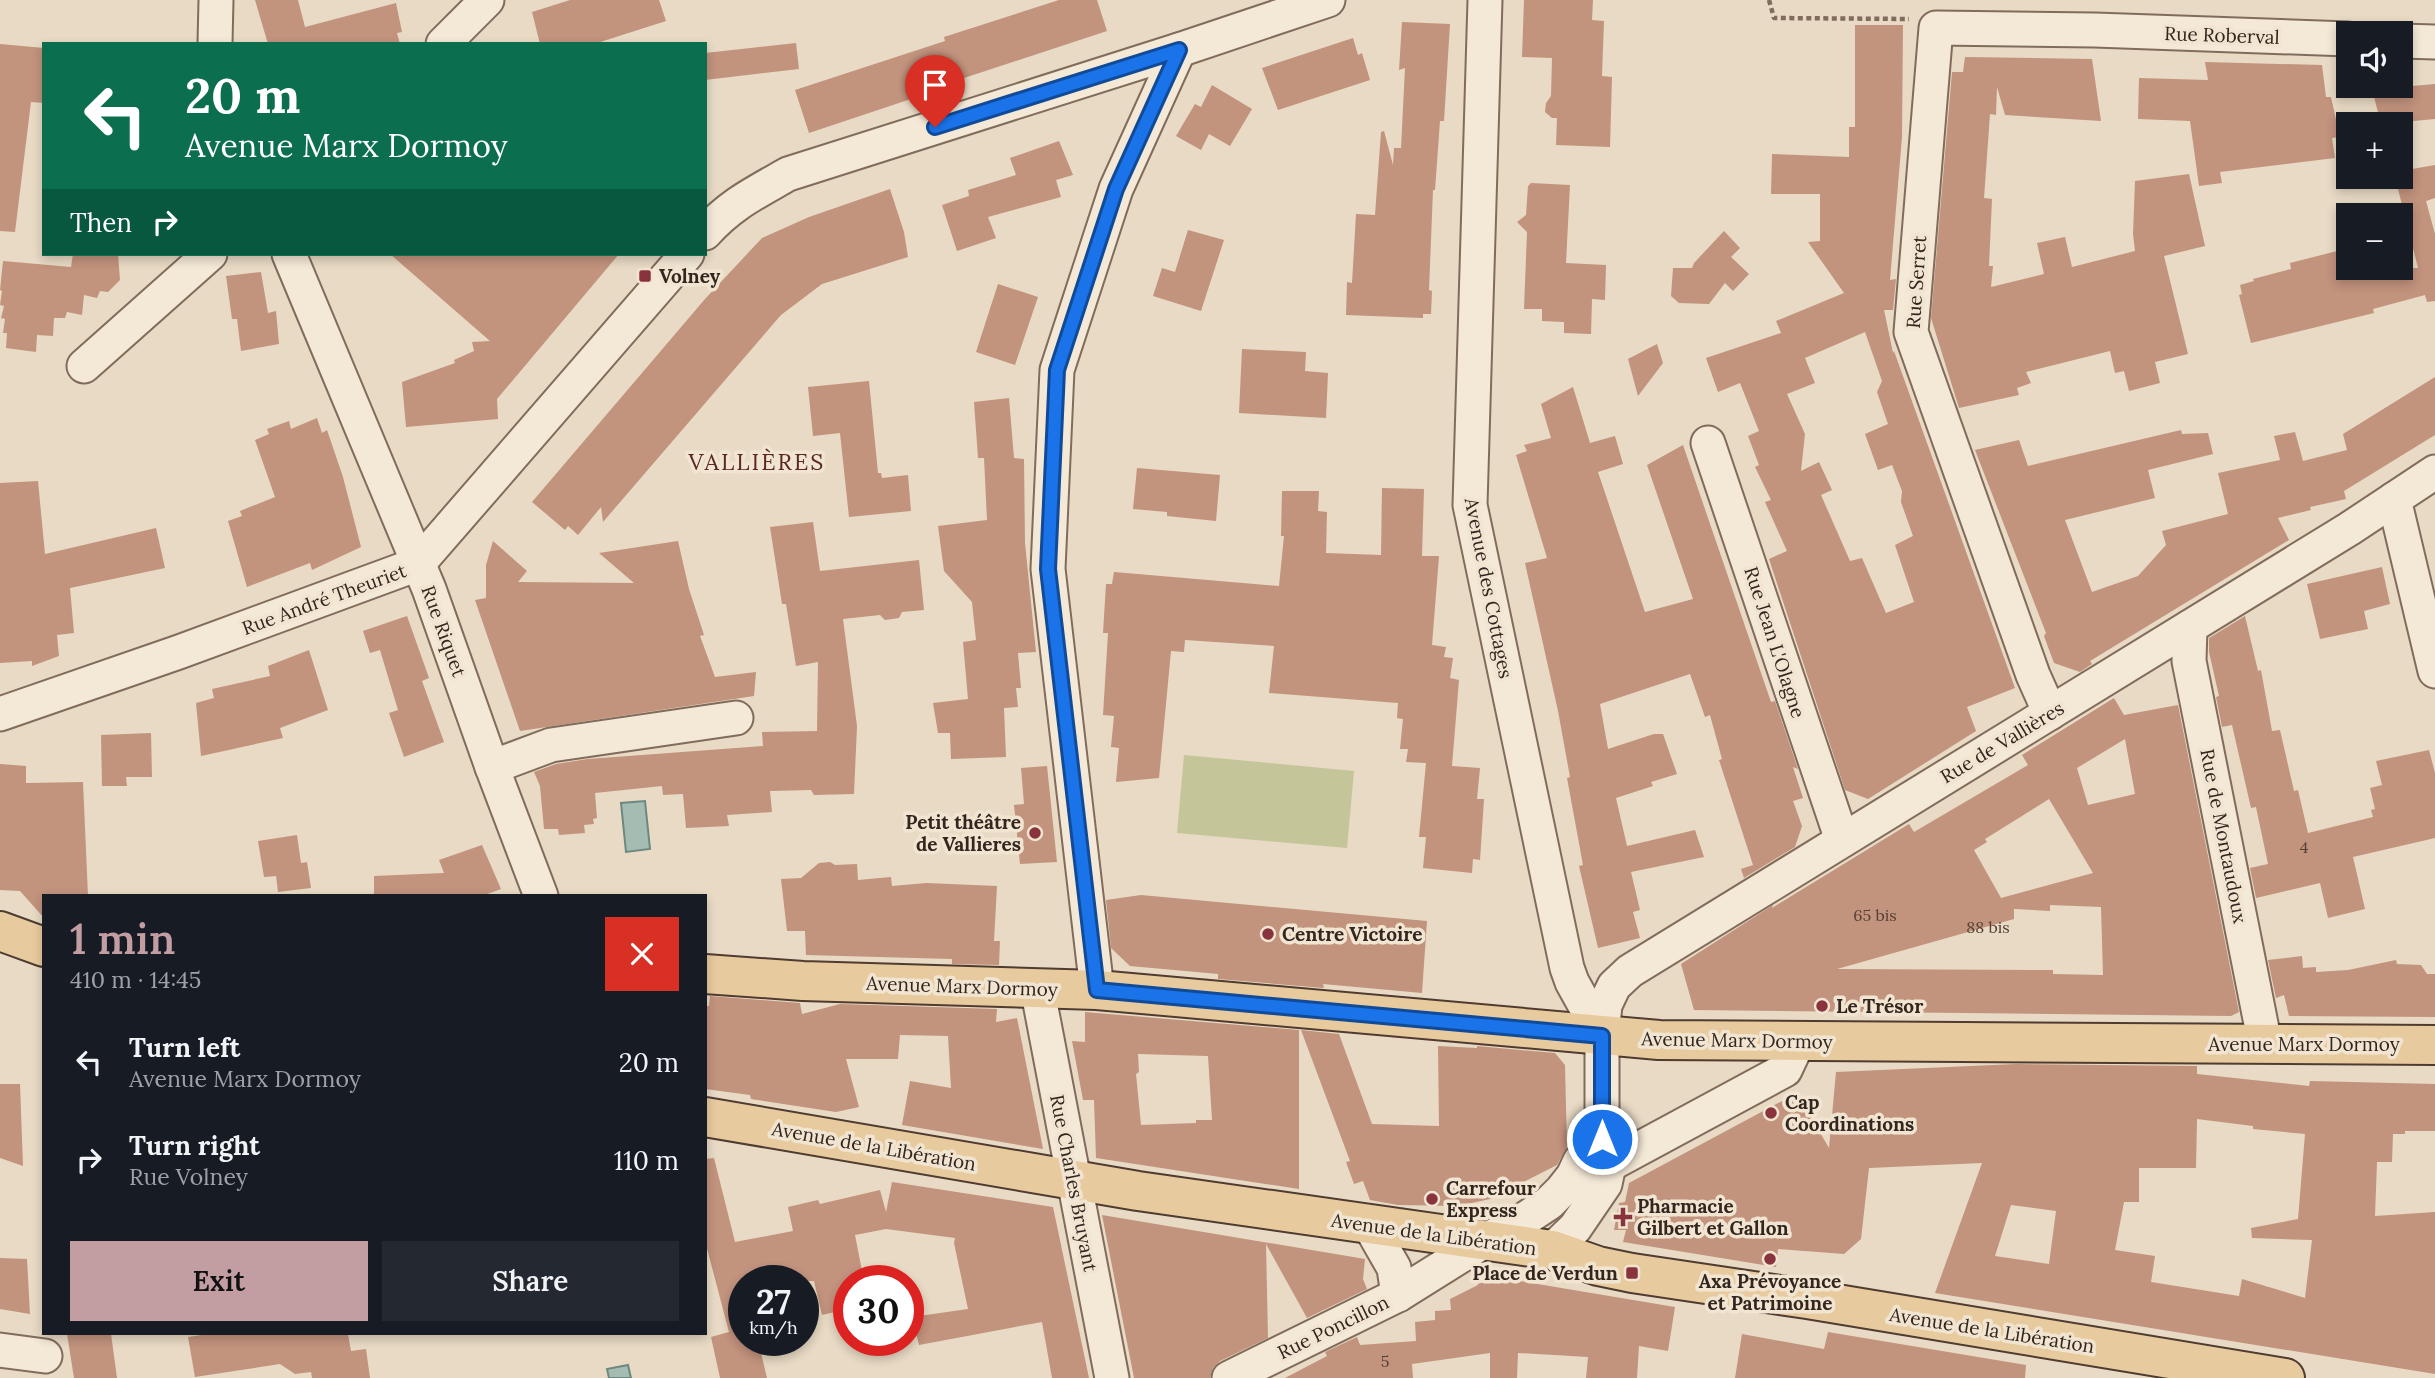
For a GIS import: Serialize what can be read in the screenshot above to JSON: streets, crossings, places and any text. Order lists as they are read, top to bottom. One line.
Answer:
{"streets":{"main road":["Avenue Marx Dormoy","Avenue de la Libération"],"street":["Rue Roberval","Rue Serret","Avenue des Cottages","Rue André Theuriet","Rue Riquet","Rue Jean L'Olagne","Rue de Vallières","Rue de Montaudoux","Rue Charles Bruyant","Rue Poncillon"]},"crossings":[["Rue Roberval","Rue Serret"],["Rue Serret","Rue de Vallières"],["Avenue des Cottages","Rue de Vallières"],["Avenue des Cottages","Avenue Marx Dormoy"],["Rue André Theuriet","Rue Riquet"],["Rue Jean L'Olagne","Rue de Vallières"],["Rue de Vallières","Rue de Montaudoux"],["Rue de Vallières","Avenue Marx Dormoy"],["Rue de Montaudoux","Avenue Marx Dormoy"],["Avenue Marx Dormoy","Rue Charles Bruyant"],["Avenue de la Libération","Rue Charles Bruyant"],["Avenue de la Libération","Rue Poncillon"]],"districts":["VALLIÈRES"],"places":{"transit":["Volney","Place de Verdun"],"other":["Petit théâtre de Vallieres","Centre Victoire","Le Trésor","Cap Coordinations","Carrefour Express","Axa Prévoyance et Patrimoine"],"health":["Pharmacie Gilbert et Gallon"]},"house_numbers":["4","65 bis","88 bis","5"],"page":{"map_buttons":["+","−"],"turn":["20 m","Avenue Marx Dormoy"],"then":"Then","heading":["1 min","410 m · 14:45"],"list":[{"name":"Turn left","note":"Avenue Marx Dormoy","value":"20 m"},{"name":"Turn right","note":"Rue Volney","value":"110 m"}],"buttons":["Exit","Share"],"speed":"27 km/h","limit":"30"}}
